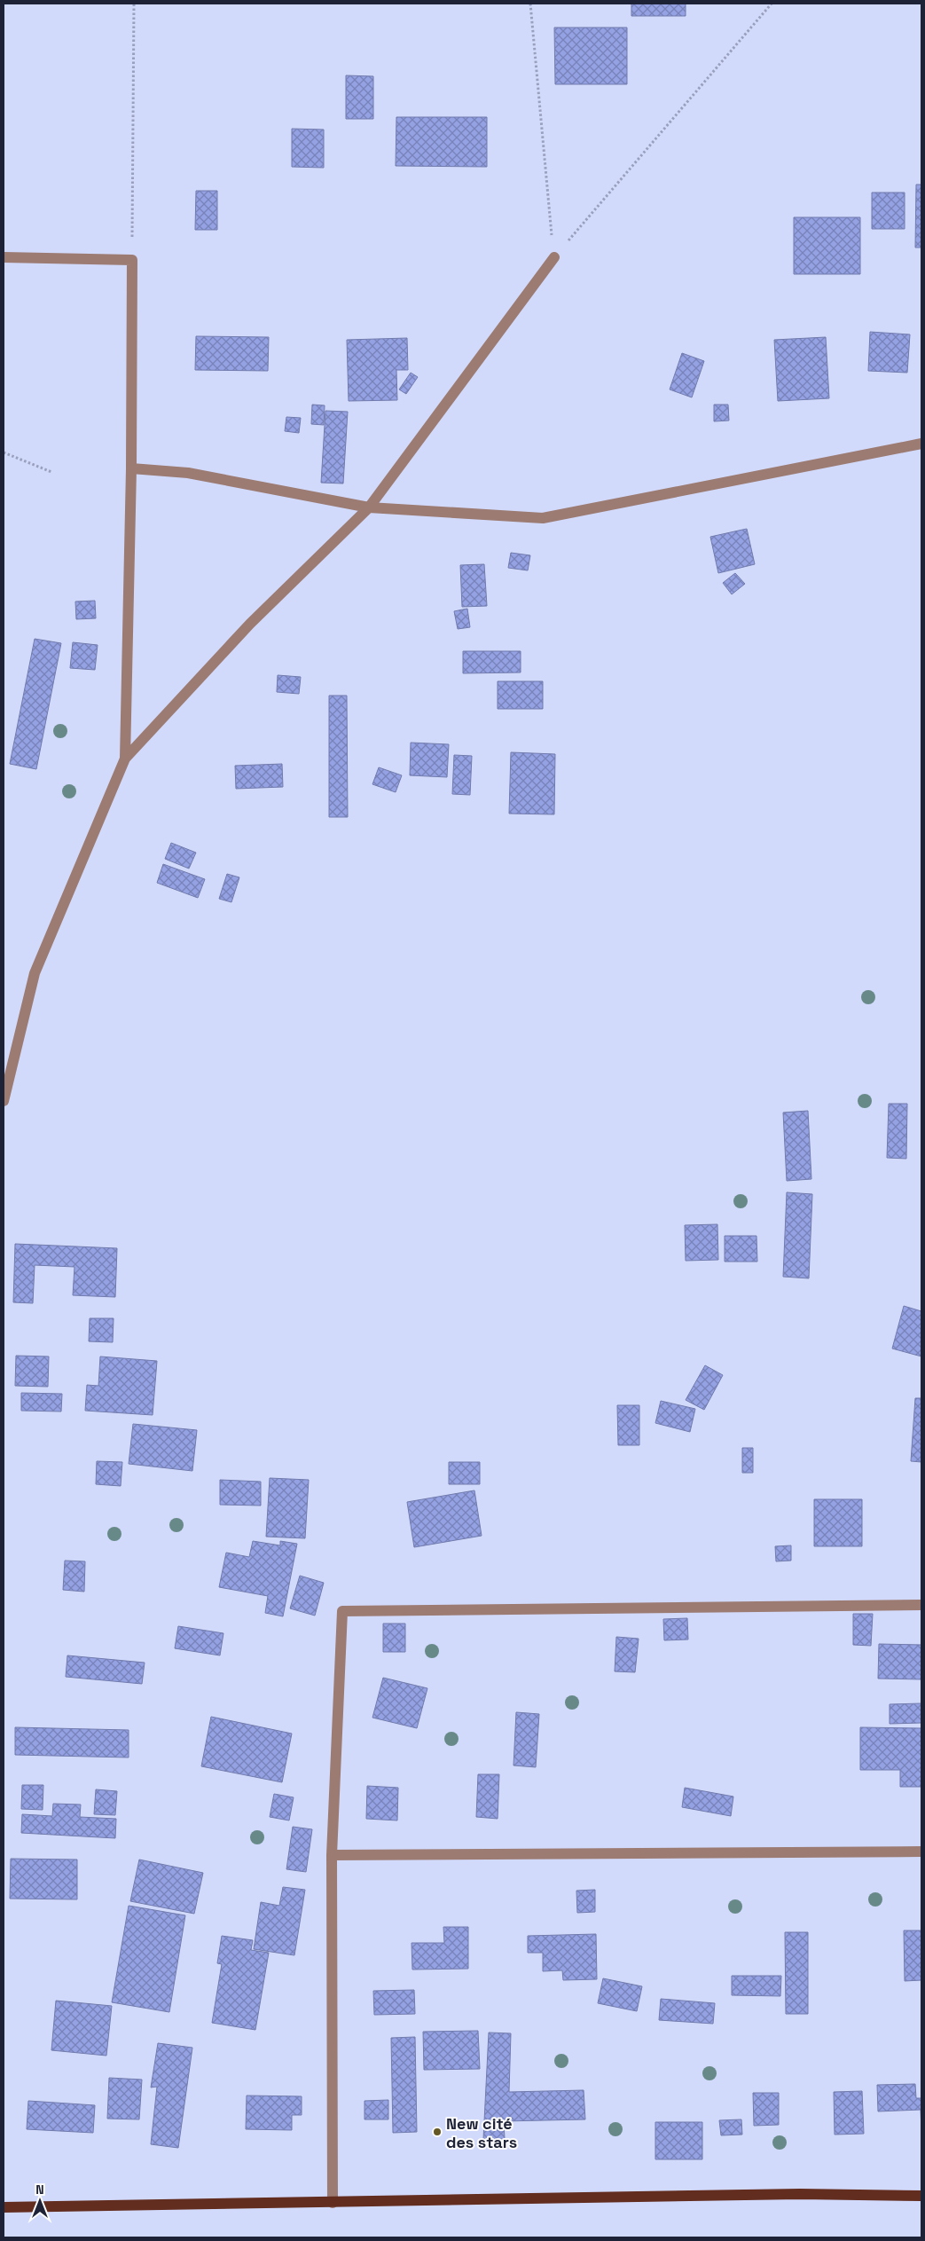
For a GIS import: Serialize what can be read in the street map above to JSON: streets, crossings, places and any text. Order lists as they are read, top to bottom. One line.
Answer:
{"places":["New cité des stars"],"north":"top"}
